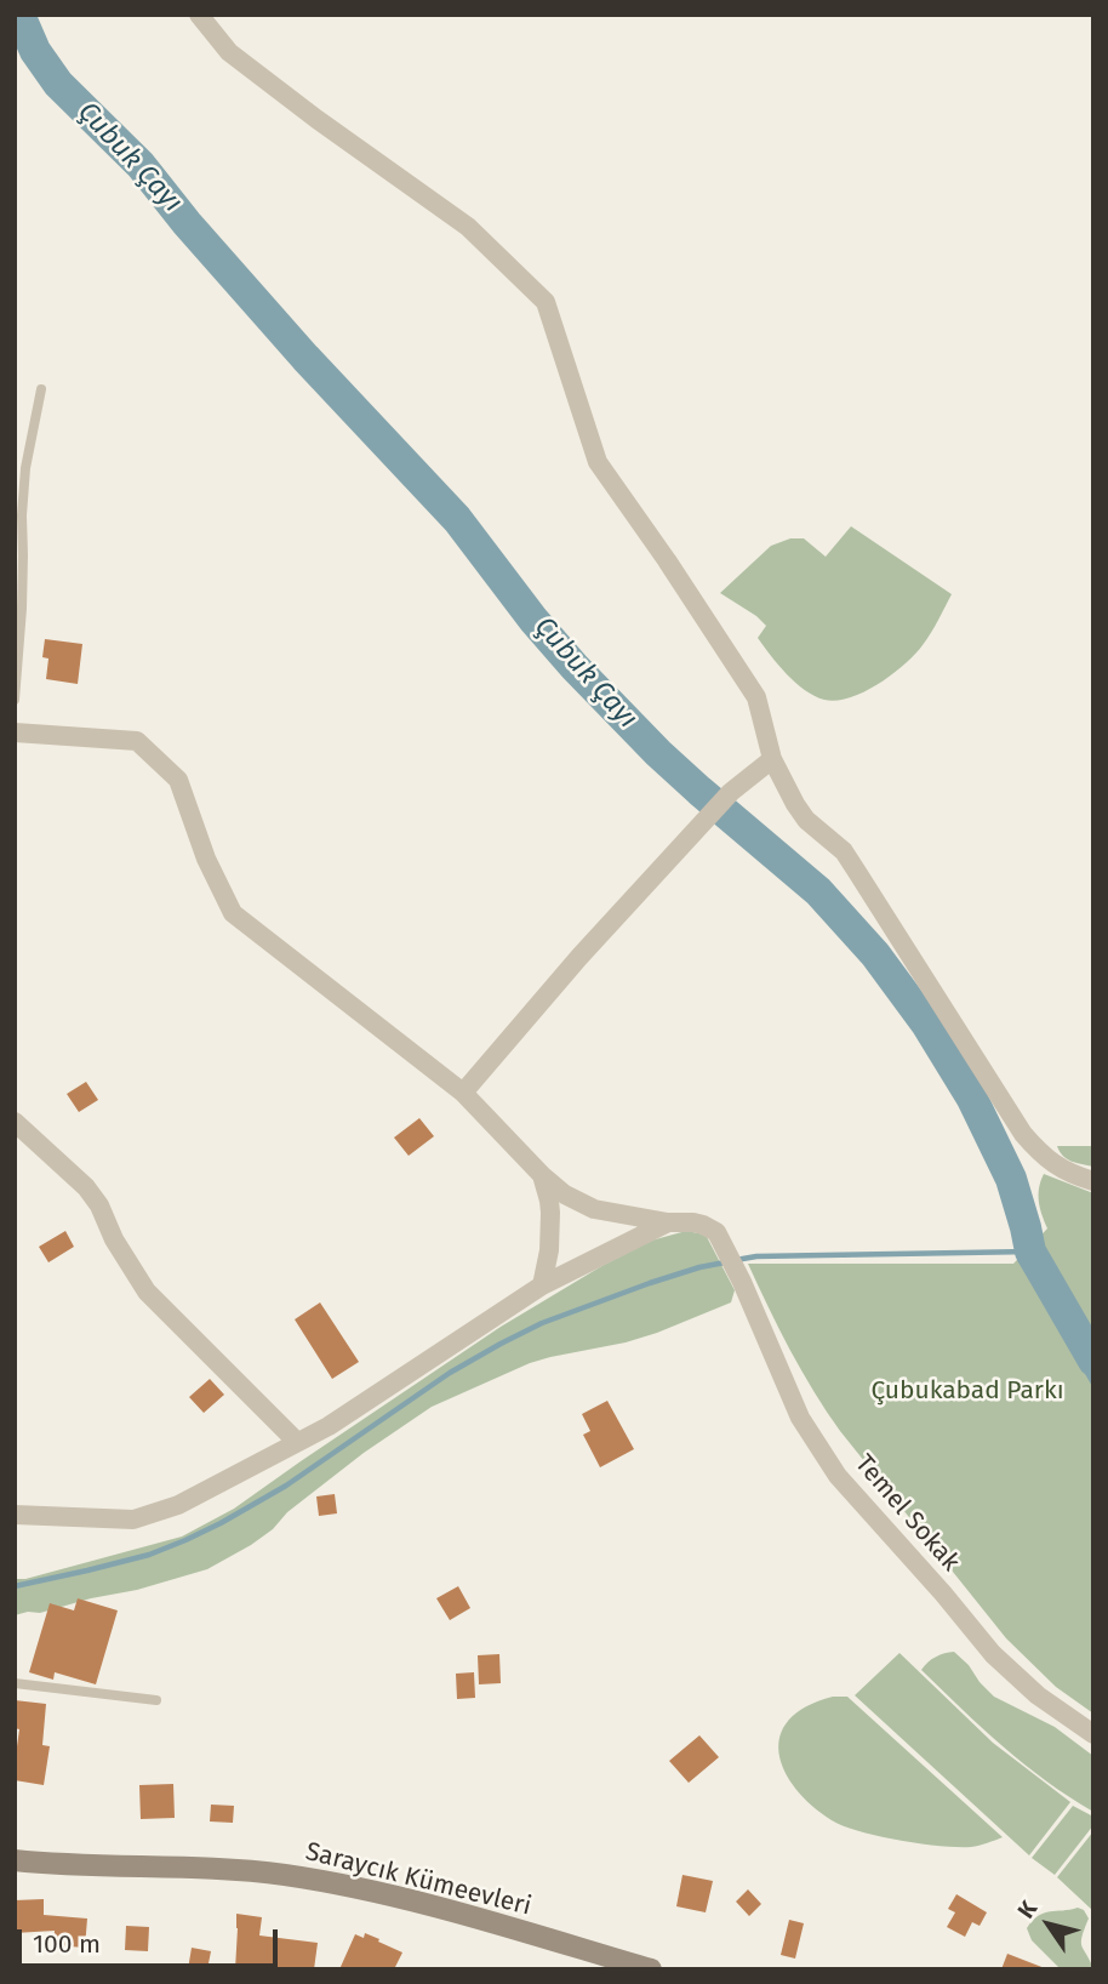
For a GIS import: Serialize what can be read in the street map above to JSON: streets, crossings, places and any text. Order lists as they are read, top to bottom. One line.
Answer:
{"streets":{"main road":["Saraycık Kümeevleri"],"street":["Temel Sokak"]},"water":["Çubuk Çayı"],"parks":["Çubukabad Parkı"],"scale_bar":"100 m","north":"top left"}
